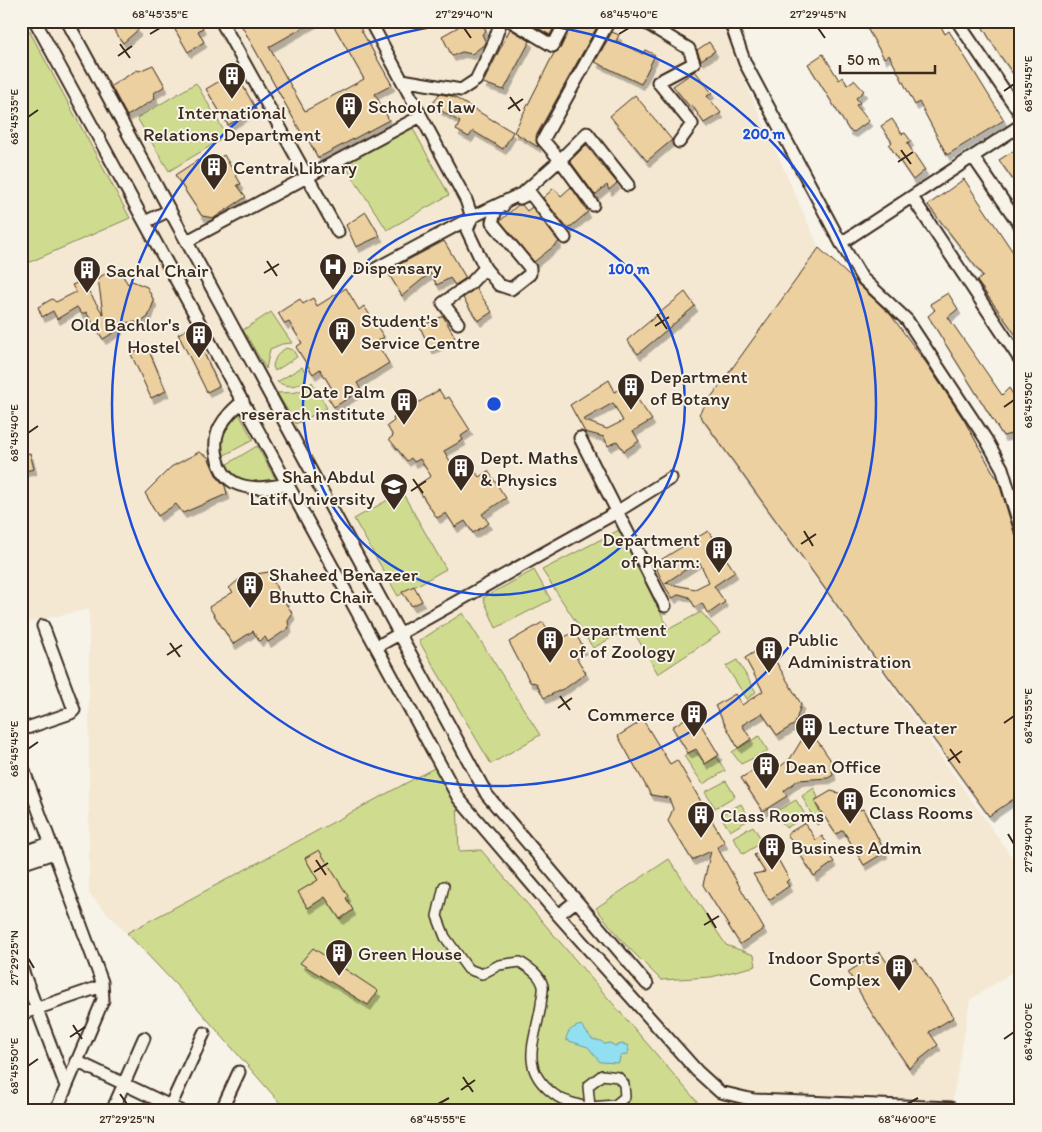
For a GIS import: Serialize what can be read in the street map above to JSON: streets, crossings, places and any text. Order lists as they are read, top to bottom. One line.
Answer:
{"places":{"building":["International Relations Department","School of law","Central Library","Sachal Chair","Student's Service Centre","Old Bachlor's Hostel","Department of Botany","Date Palm reserach institute","Dept. Maths & Physics","Department of Pharm:","Shaheed Benazeer Bhutto Chair","Department of of Zoology","Public Administration","Commerce","Lecture Theater","Dean Office","Economics Class Rooms","Class Rooms","Business Admin","Green House","Indoor Sports Complex"],"hospital":["Dispensary"],"school or university":["Shah Abdul Latif University"]},"scale_bar":"50 m","coordinates":["68°45'35\"E","27°29'40\"N","68°45'40\"E","27°29'45\"N","68°45'45\"E","68°45'50\"E","68°45'55\"E","27°29'25\"N","68°46'00\"E"],"rings":["200 m","100 m"]}
